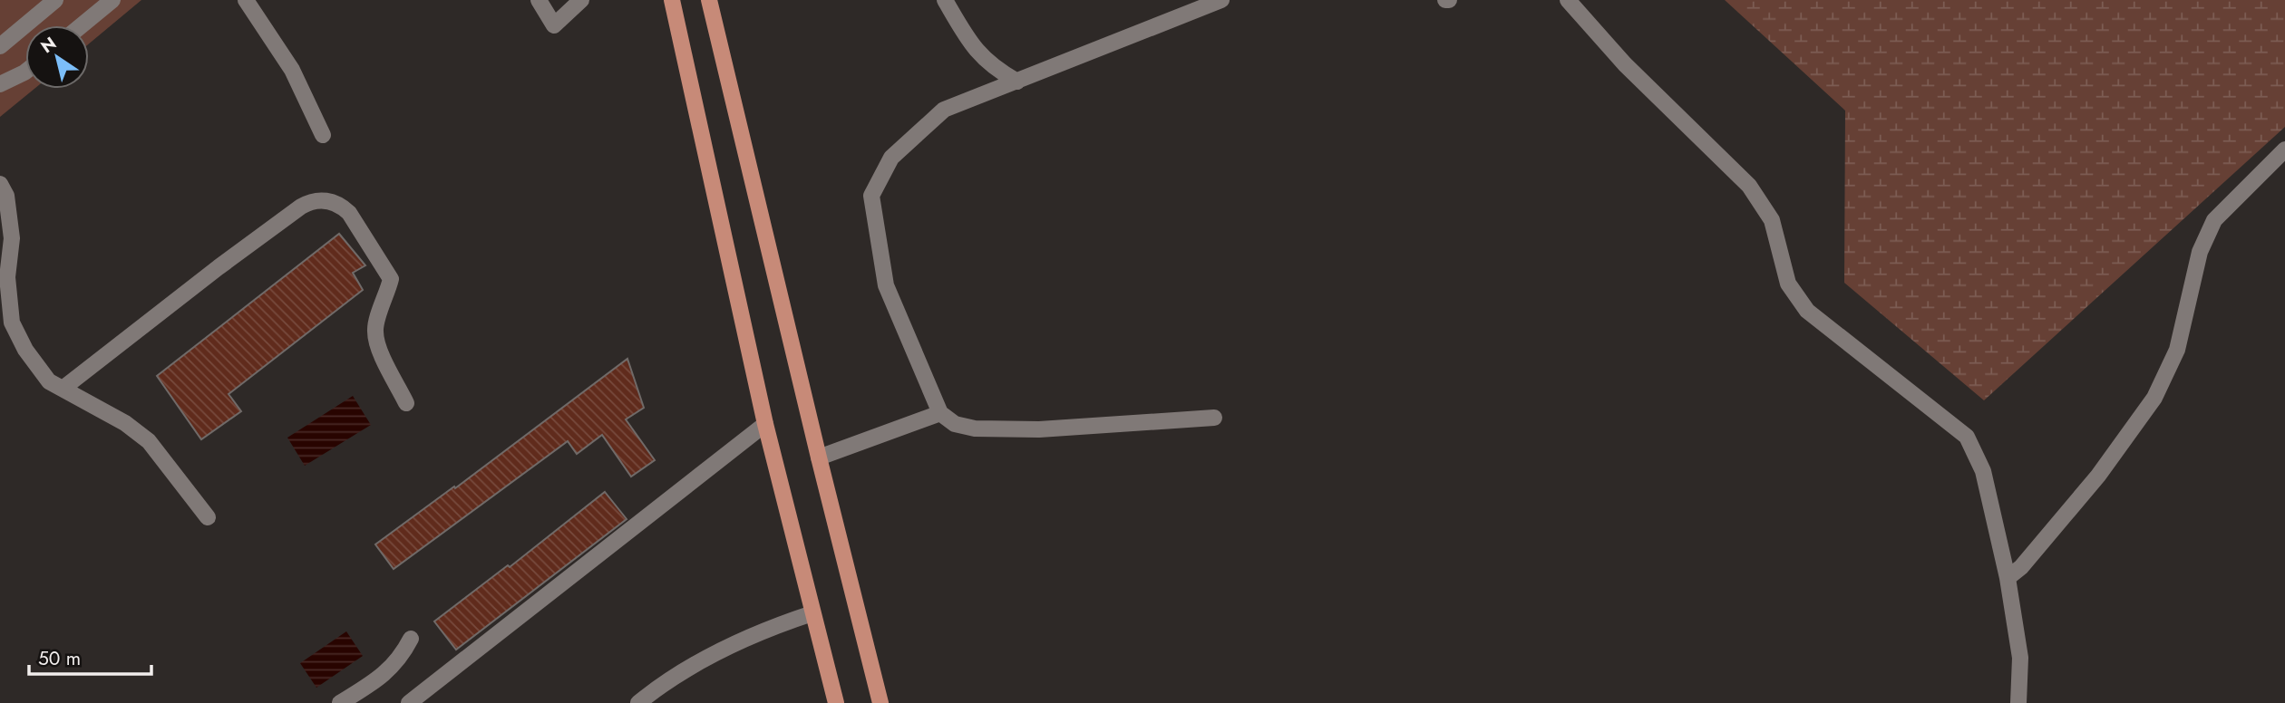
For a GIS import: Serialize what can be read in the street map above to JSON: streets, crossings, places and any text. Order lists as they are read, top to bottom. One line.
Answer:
{"scale_bar":"50 m","north":"top left"}
